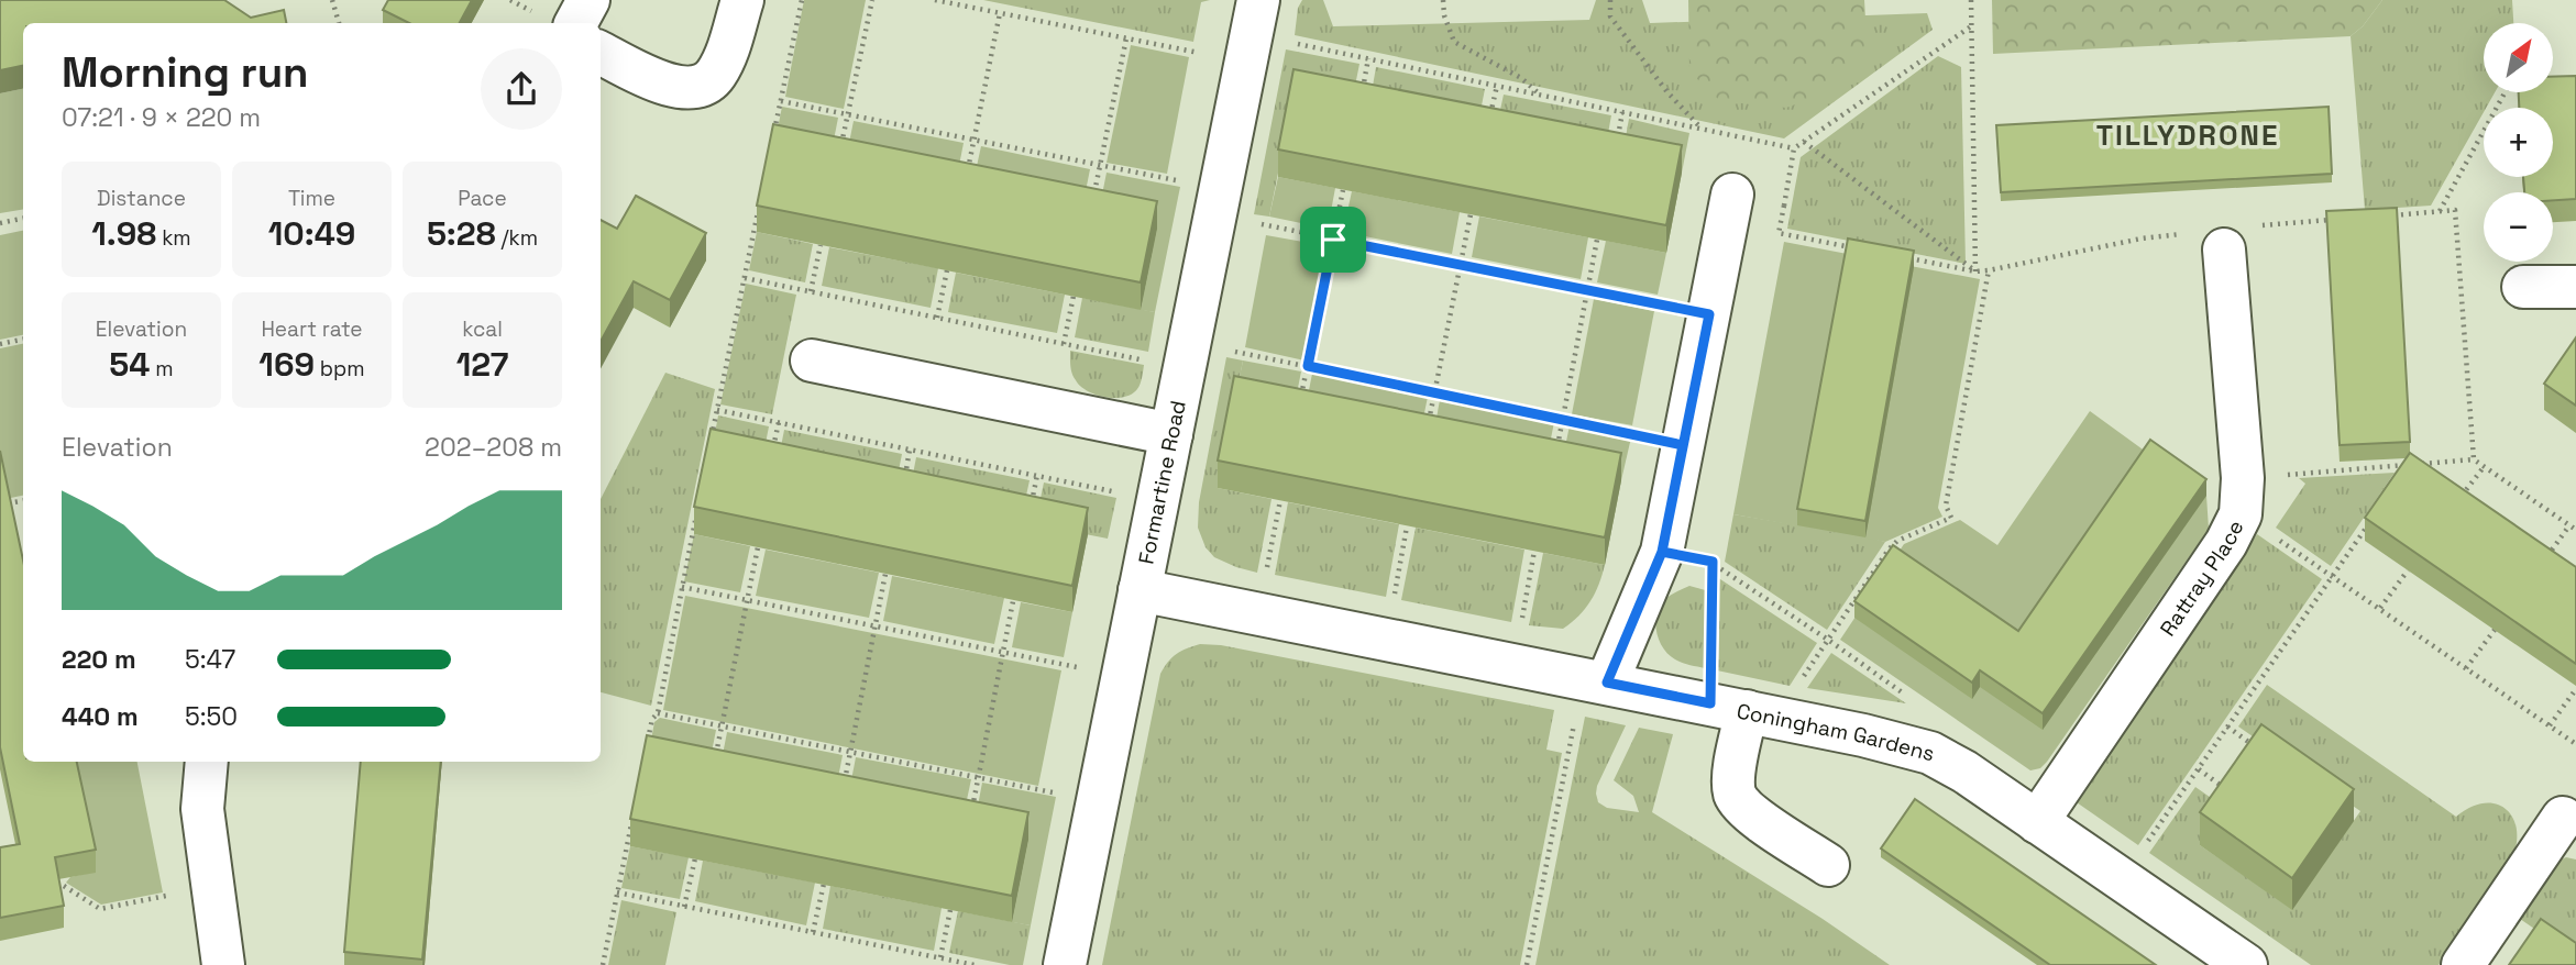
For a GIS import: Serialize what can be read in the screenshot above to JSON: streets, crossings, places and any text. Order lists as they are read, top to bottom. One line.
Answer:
{"streets":{"street":["Formartine Road","Rattray Place","Coningham Gardens"]},"crossings":[["Formartine Road","Coningham Gardens"],["Rattray Place","Coningham Gardens"]],"districts":["TILLYDRONE"],"north":"top right","page":{"map_buttons":["+","−"],"heading":["Morning run","07:21 · 9 × 220 m"],"stats":[["Distance","1.98 km"],["Time","10:49"],["Pace","5:28 /km"],["Elevation","54 m"],["Heart rate","169 bpm"],["kcal","127"]],"chart":["Elevation","202–208 m"],"list":[{"name":"220 m","note":"5:47"},{"name":"440 m","note":"5:50"}]}}
